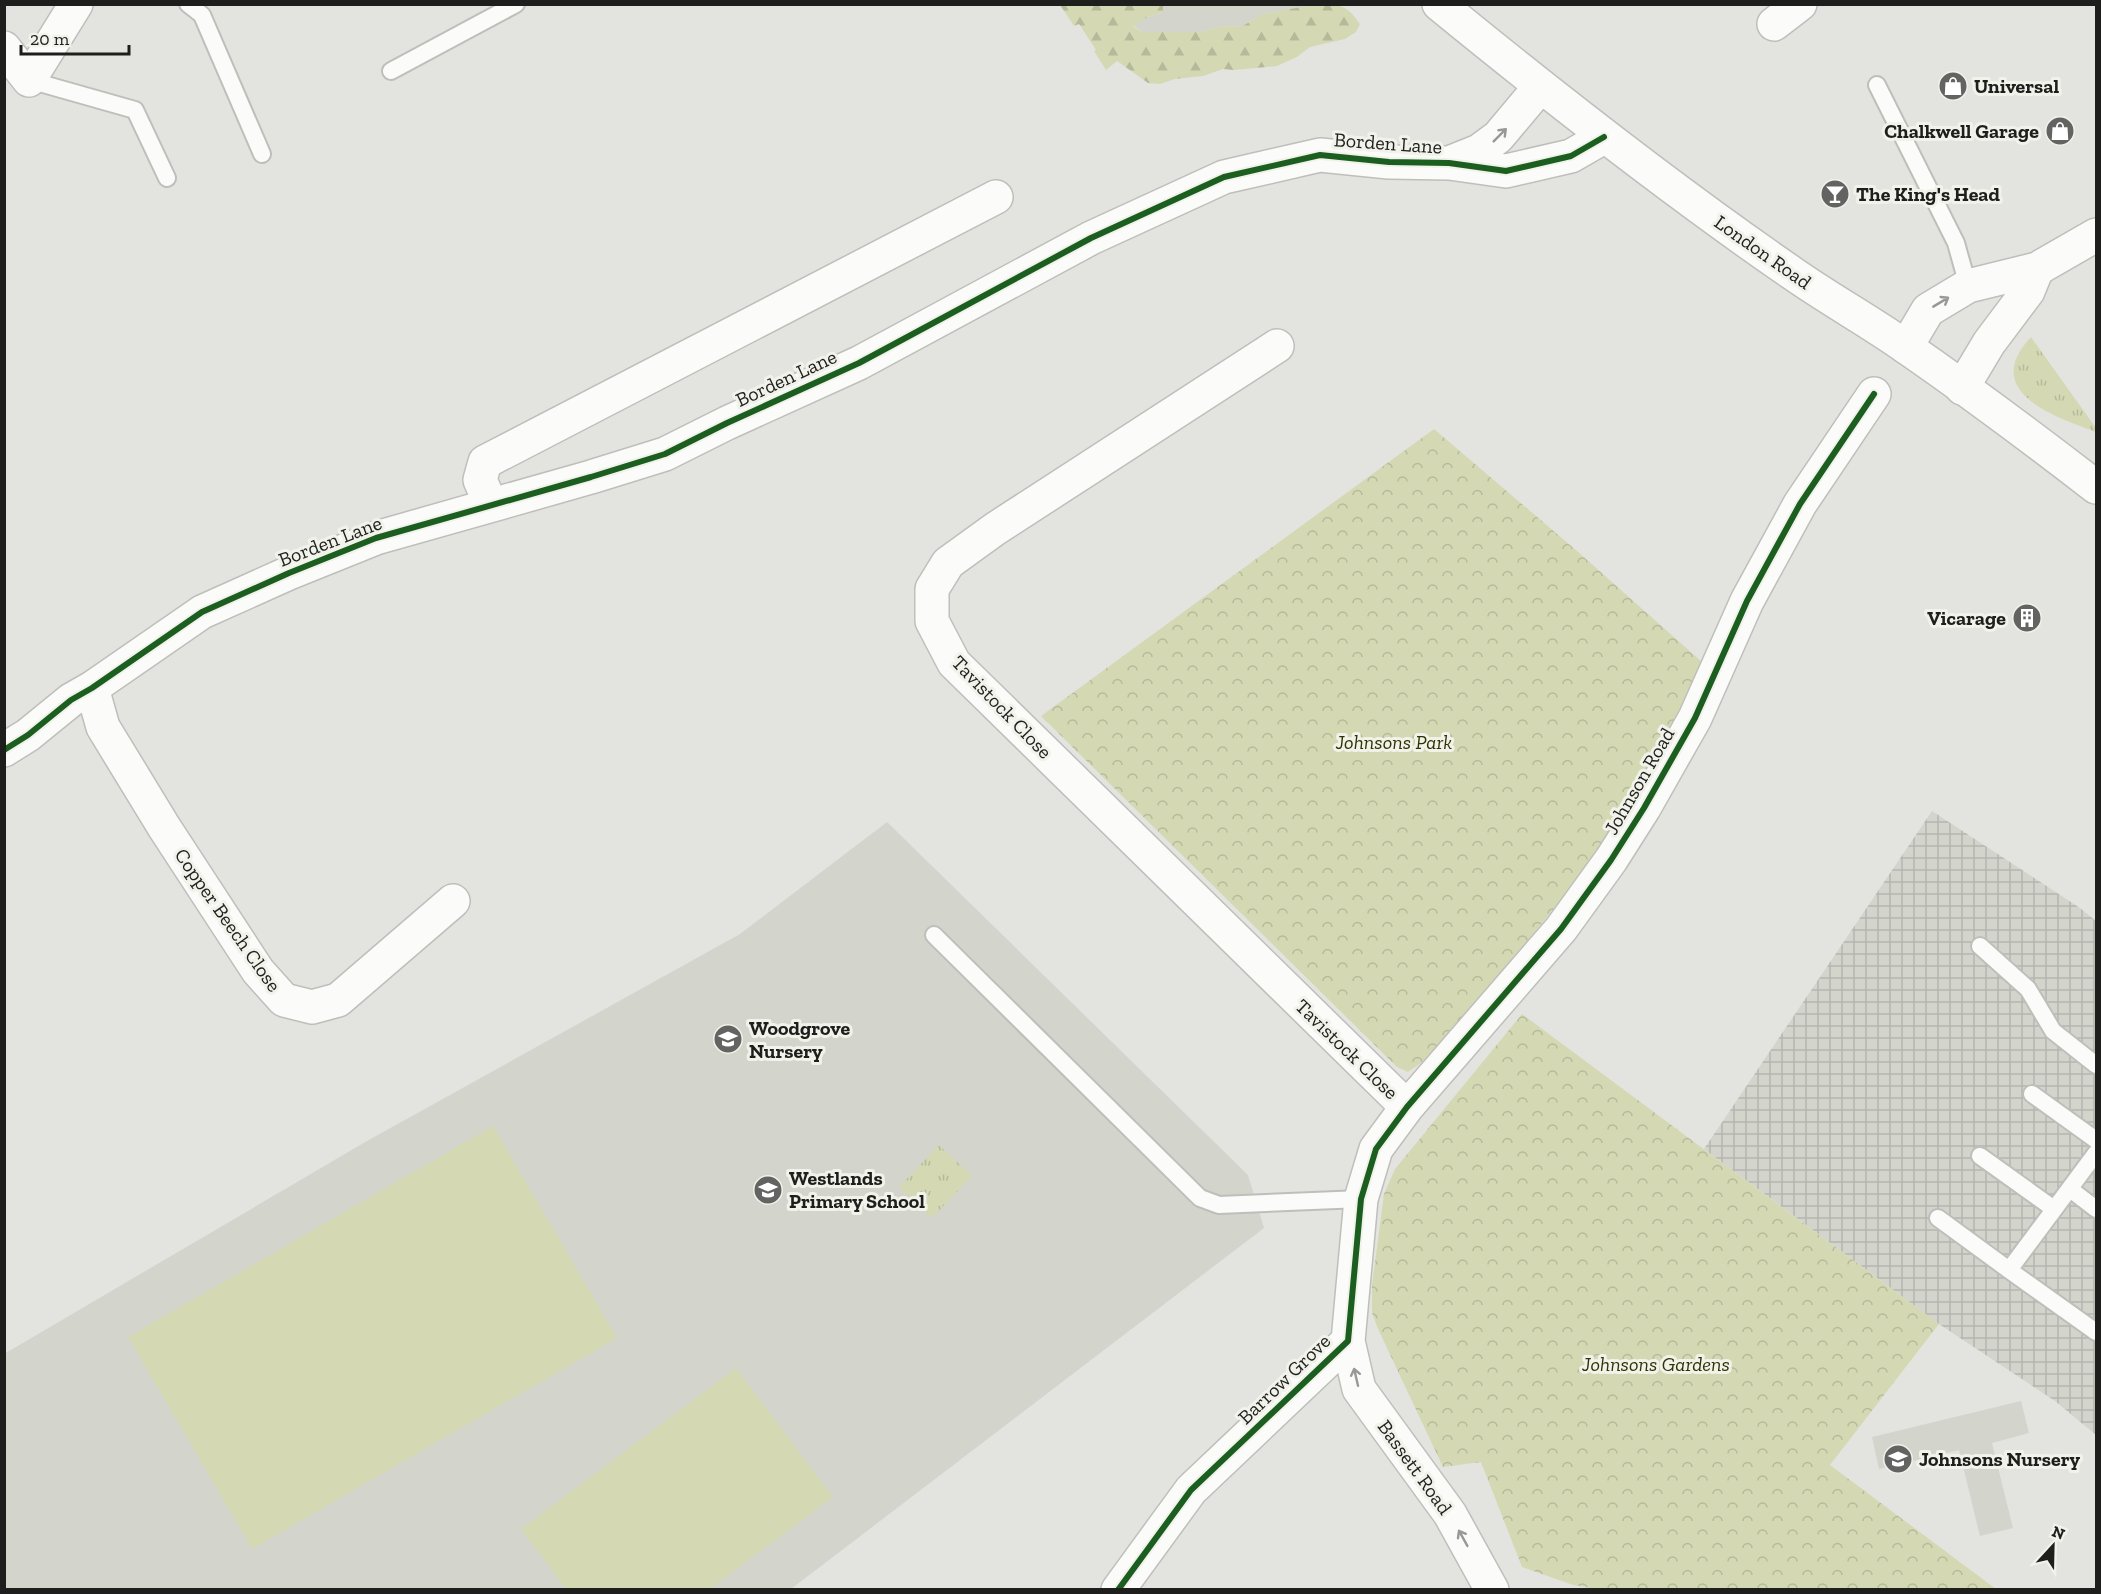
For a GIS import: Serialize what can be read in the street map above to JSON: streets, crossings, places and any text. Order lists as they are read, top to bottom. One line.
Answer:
{"streets":{"street":["Borden Lane","London Road","Tavistock Close","Johnson Road","Copper Beech Close","Barrow Grove","Bassett Road"]},"crossings":[["Borden Lane","London Road"],["Borden Lane","Copper Beech Close"],["Tavistock Close","Johnson Road"],["Johnson Road","Barrow Grove"],["Barrow Grove","Bassett Road"]],"one_way":["Bassett Road"],"parks":["Johnsons Park","Johnsons Gardens"],"places":{"shop":["Universal","Chalkwell Garage"],"bar":["The King's Head"],"building":["Vicarage"],"school or university":["Woodgrove Nursery","Westlands Primary School","Johnsons Nursery"]},"scale_bar":"20 m","north":"top"}
